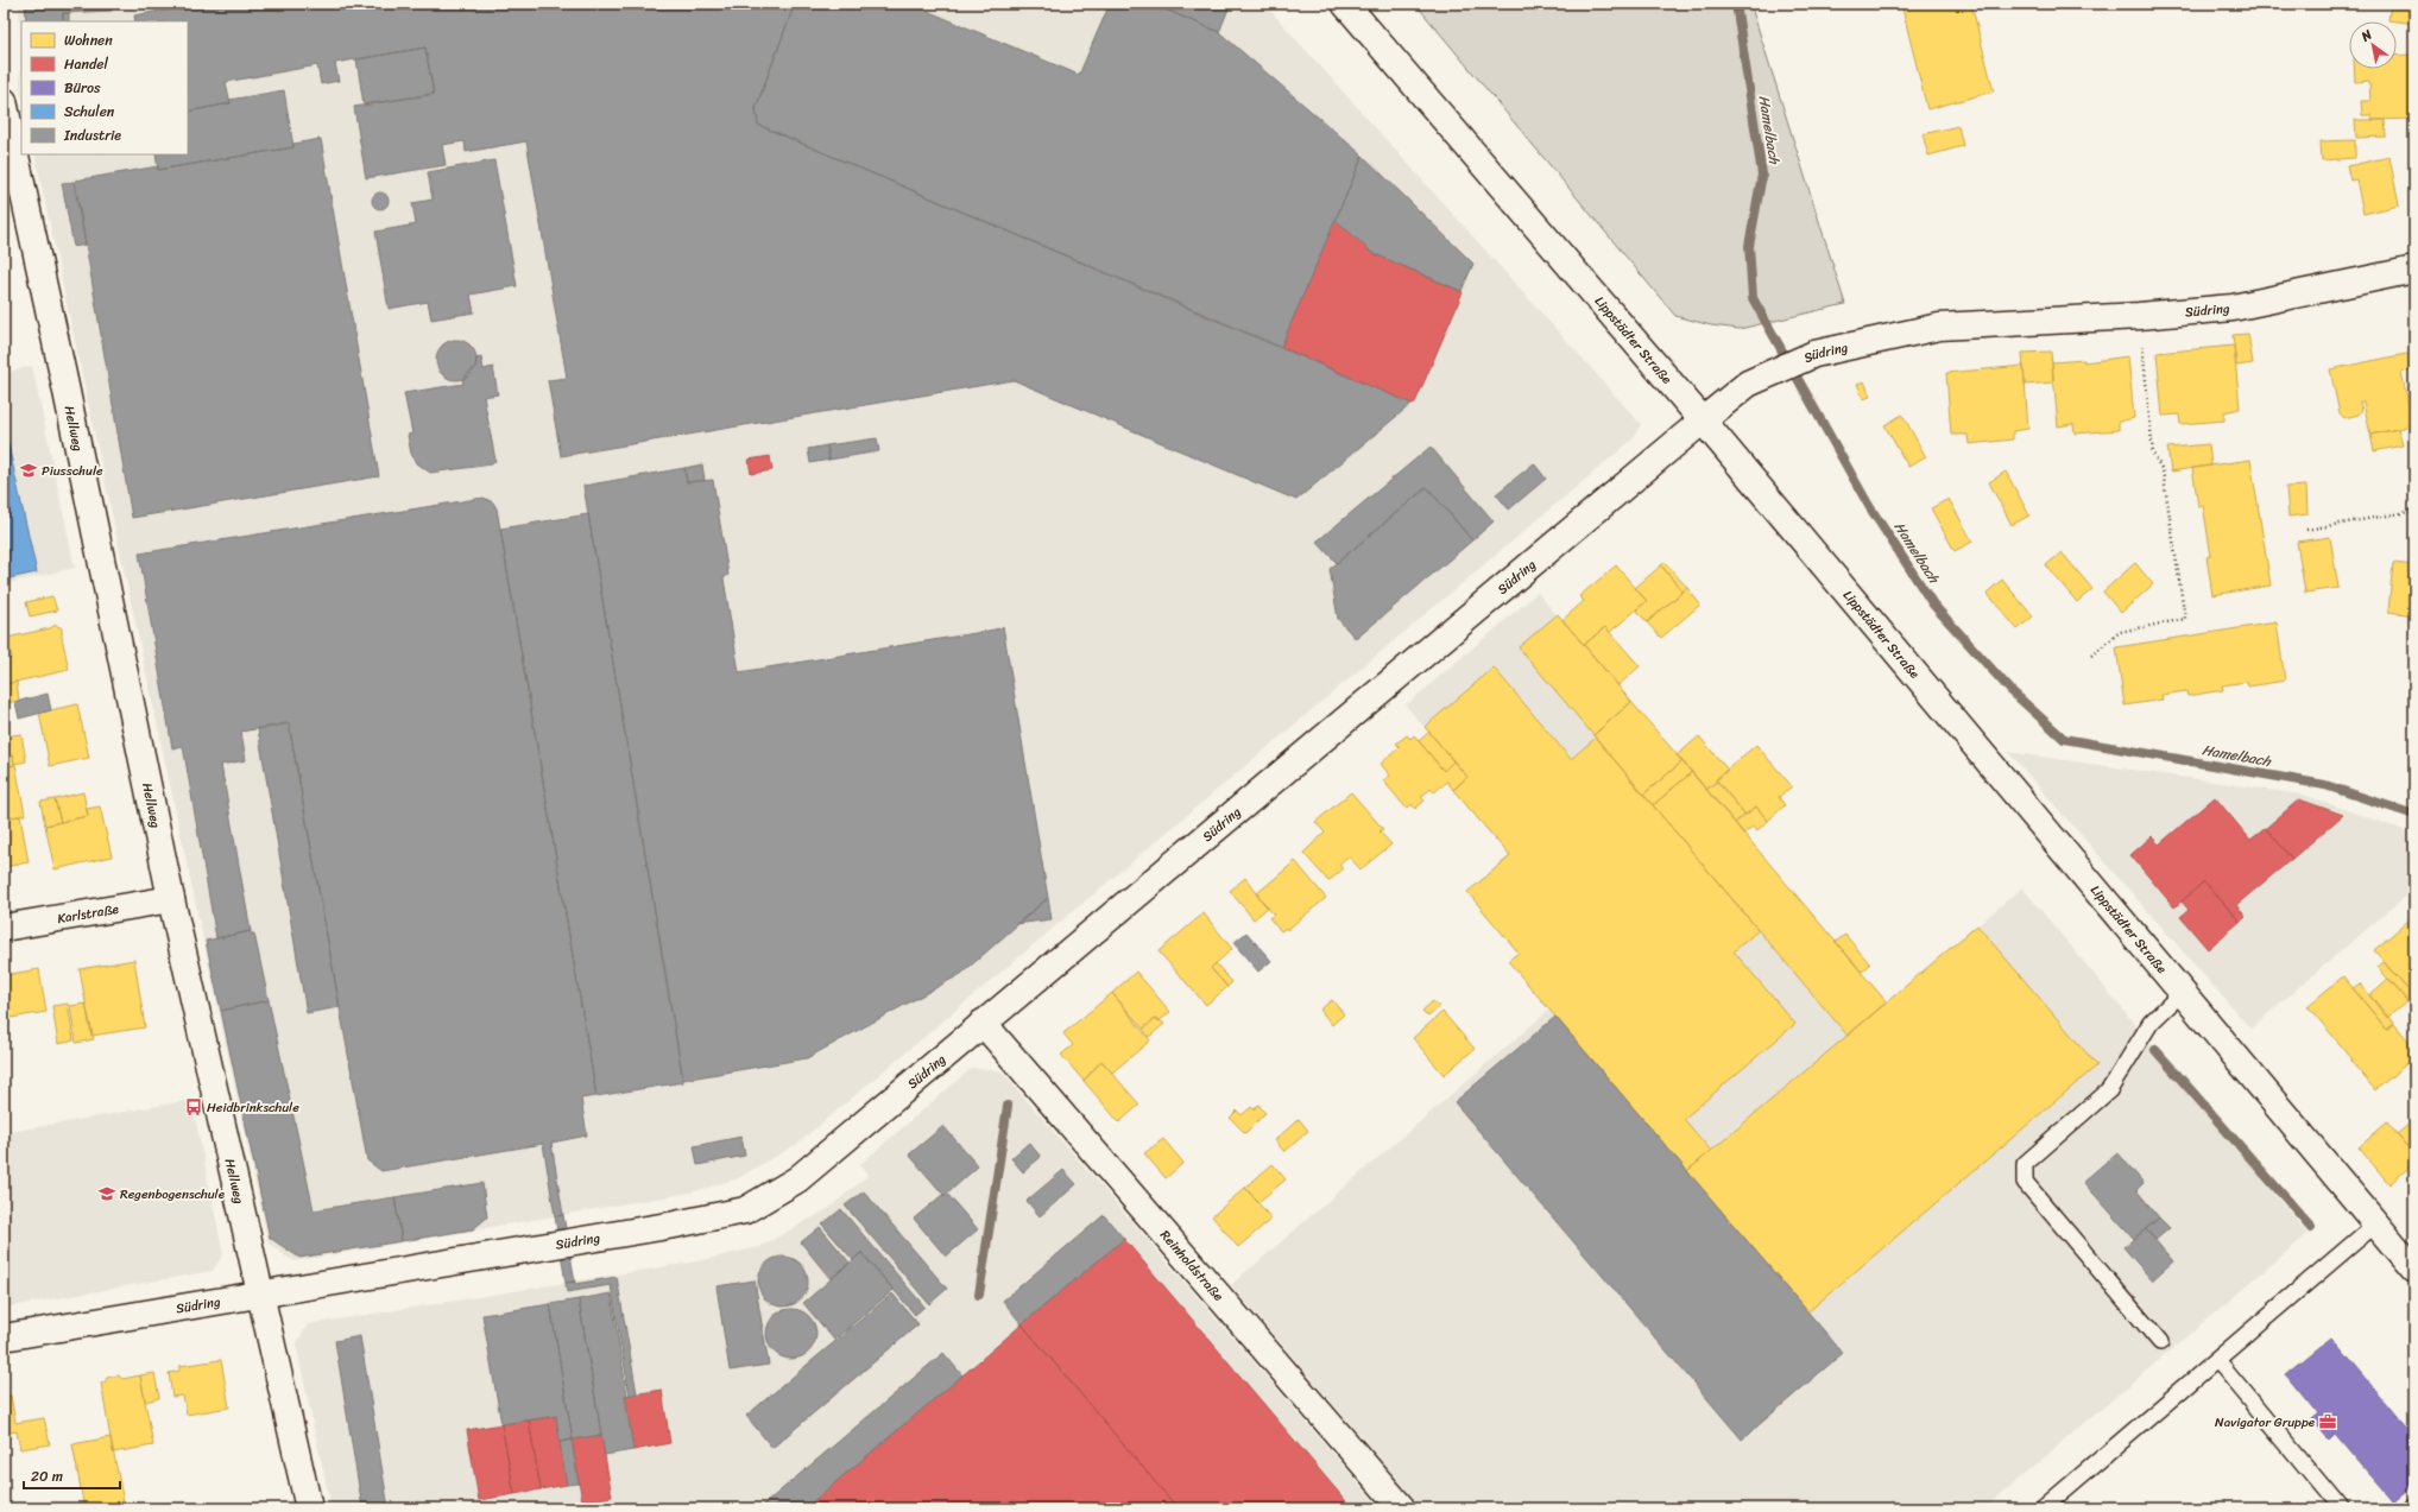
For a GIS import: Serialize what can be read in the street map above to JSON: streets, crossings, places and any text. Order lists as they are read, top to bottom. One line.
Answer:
{"streets":{"street":["Südring","Lippstädter Straße","Hellweg","Karlstraße","Reinholdstraße"]},"crossings":[["Südring","Lippstädter Straße"],["Südring","Hellweg"],["Südring","Reinholdstraße"],["Hellweg","Karlstraße"]],"water":["Hamelbach"],"places":{"school or university":["Piusschule","Regenbogenschule"],"bus stop":["Heidbrinkschule"],"office":["Navigator Gruppe"]},"legend":["Wohnen","Handel","Büros","Schulen","Industrie"],"scale_bar":"20 m","north":"top left"}
